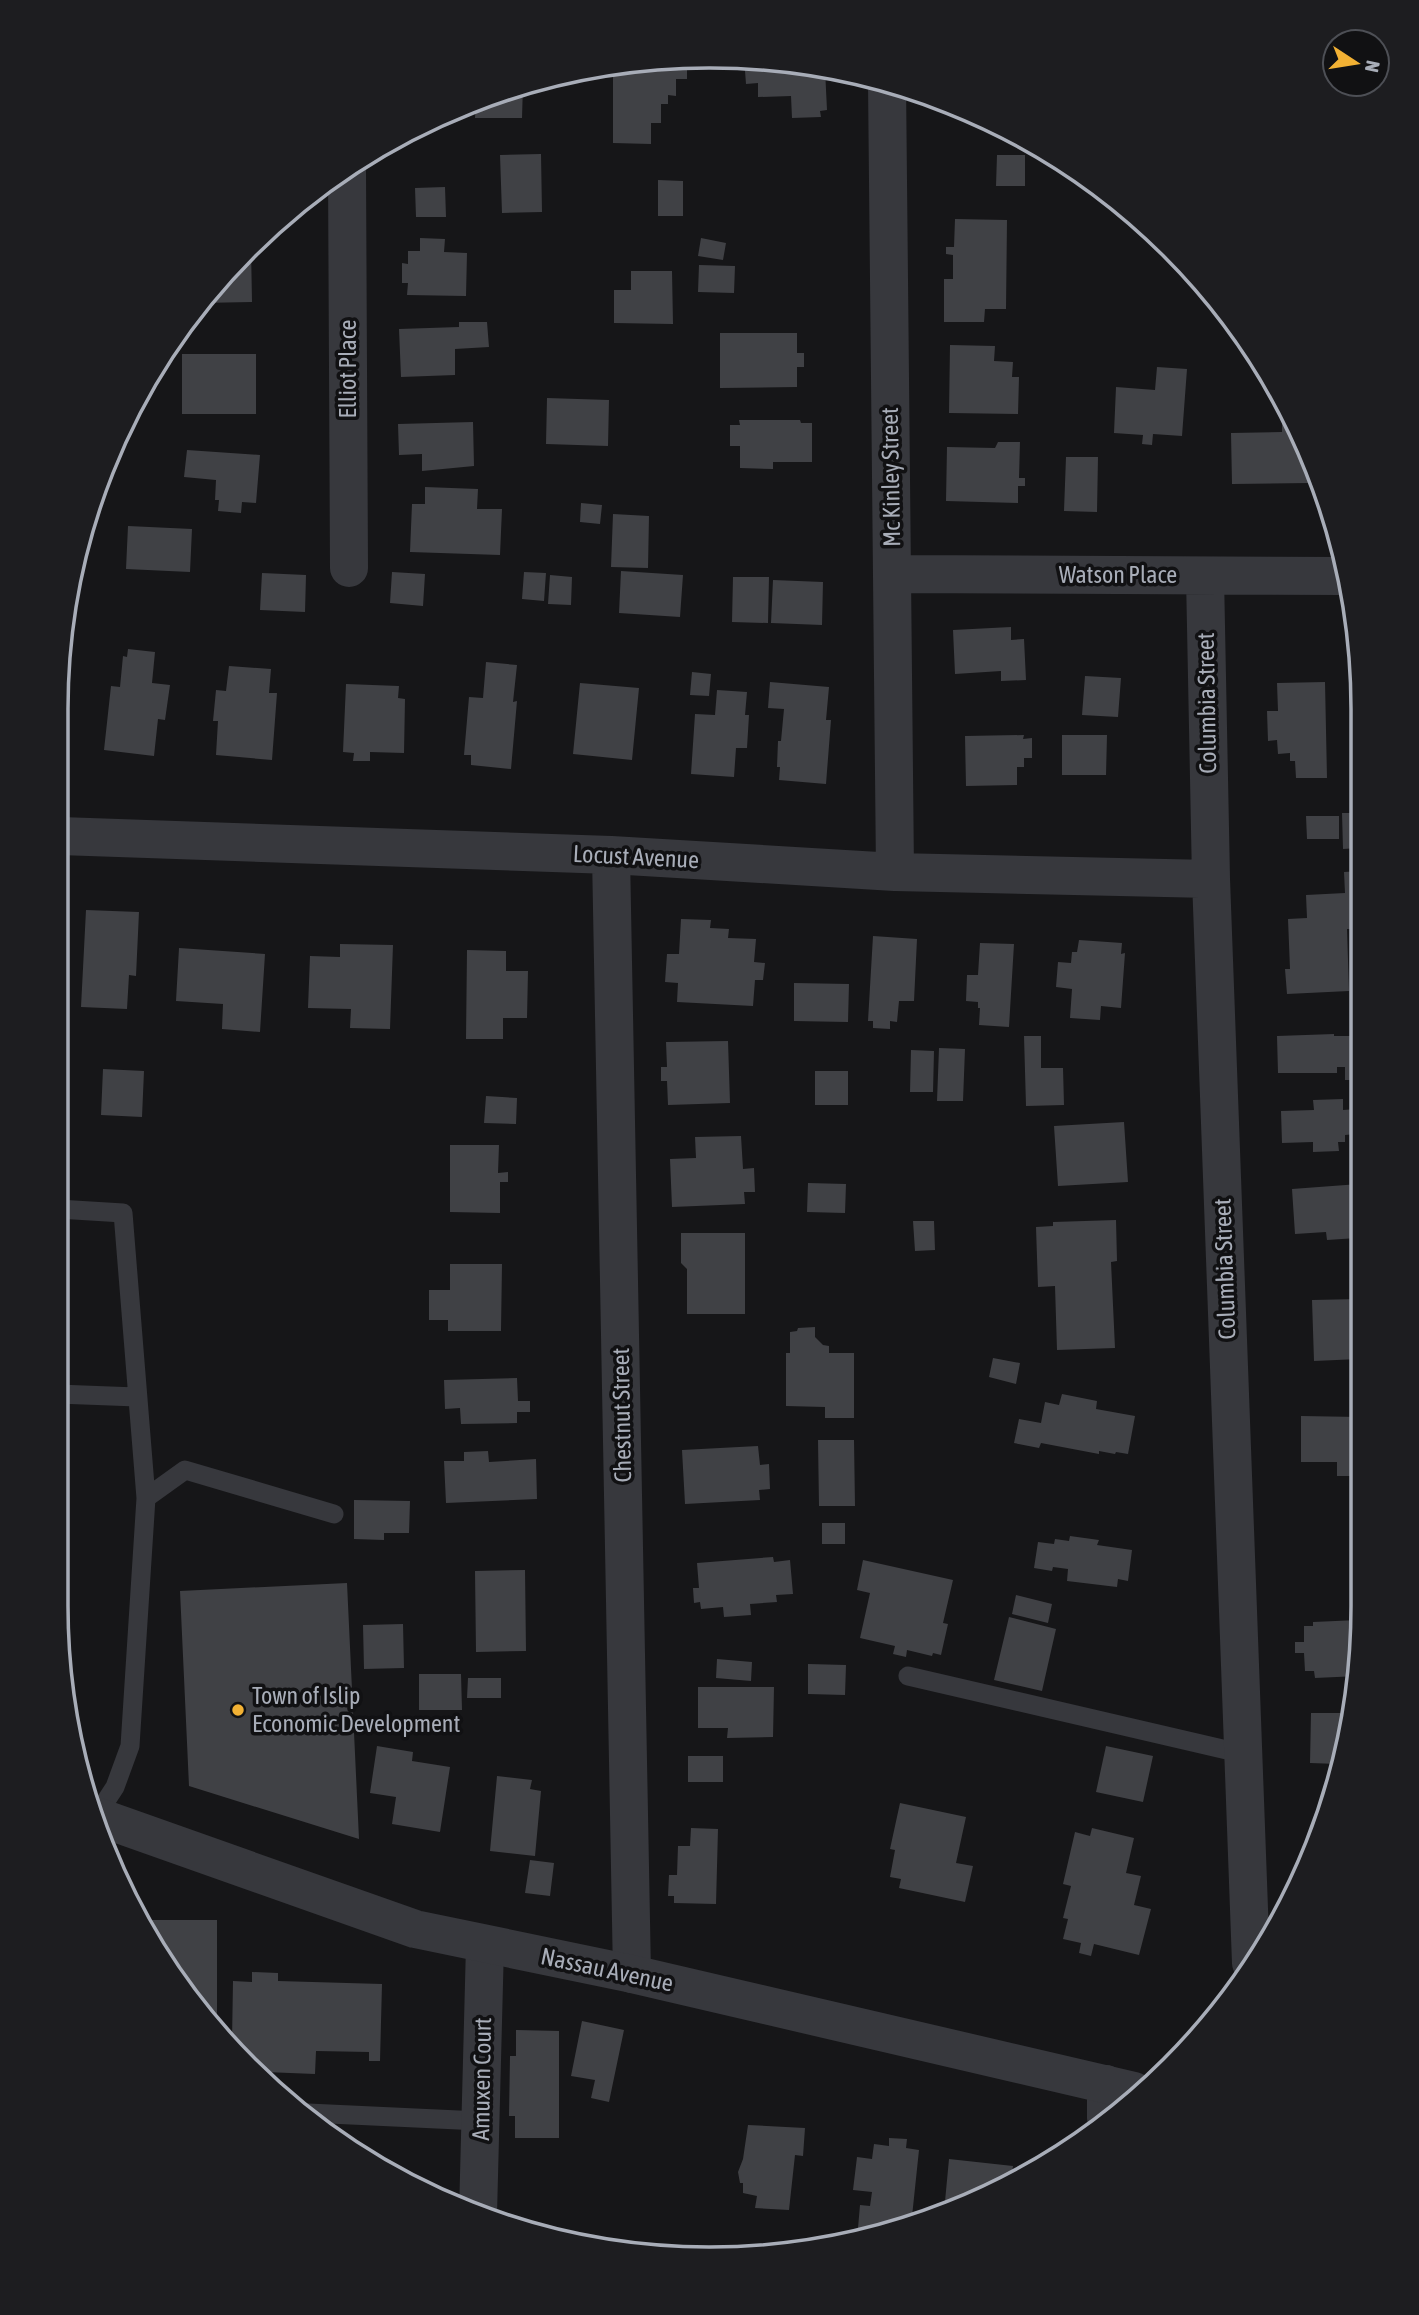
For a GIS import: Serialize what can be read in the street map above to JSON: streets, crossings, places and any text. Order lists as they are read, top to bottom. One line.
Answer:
{"streets":{"street":["Elliot Place","Mc Kinley Street","Watson Place","Columbia Street","Locust Avenue","Chestnut Street","Nassau Avenue","Amuxen Court"]},"crossings":[["Mc Kinley Street","Watson Place"],["Mc Kinley Street","Locust Avenue"],["Watson Place","Columbia Street"],["Columbia Street","Locust Avenue"],["Locust Avenue","Chestnut Street"],["Chestnut Street","Nassau Avenue"],["Nassau Avenue","Amuxen Court"]],"places":["Town of Islip Economic Development"],"north":"right"}
